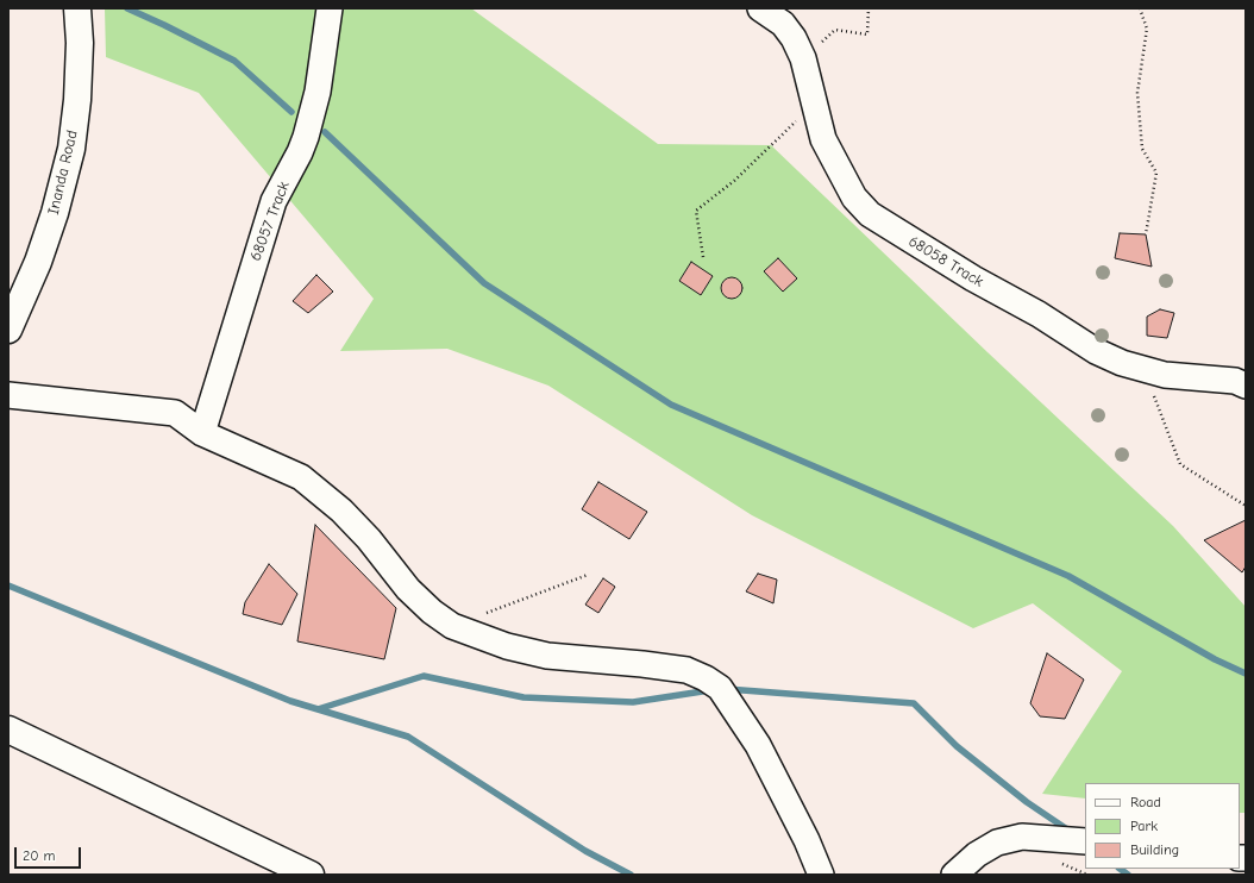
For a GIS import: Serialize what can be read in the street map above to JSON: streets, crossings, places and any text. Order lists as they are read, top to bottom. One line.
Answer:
{"streets":{"street":["Inanda Road","68057 Track","68058 Track"]},"legend":["Road","Park","Building"],"scale_bar":"20 m"}
